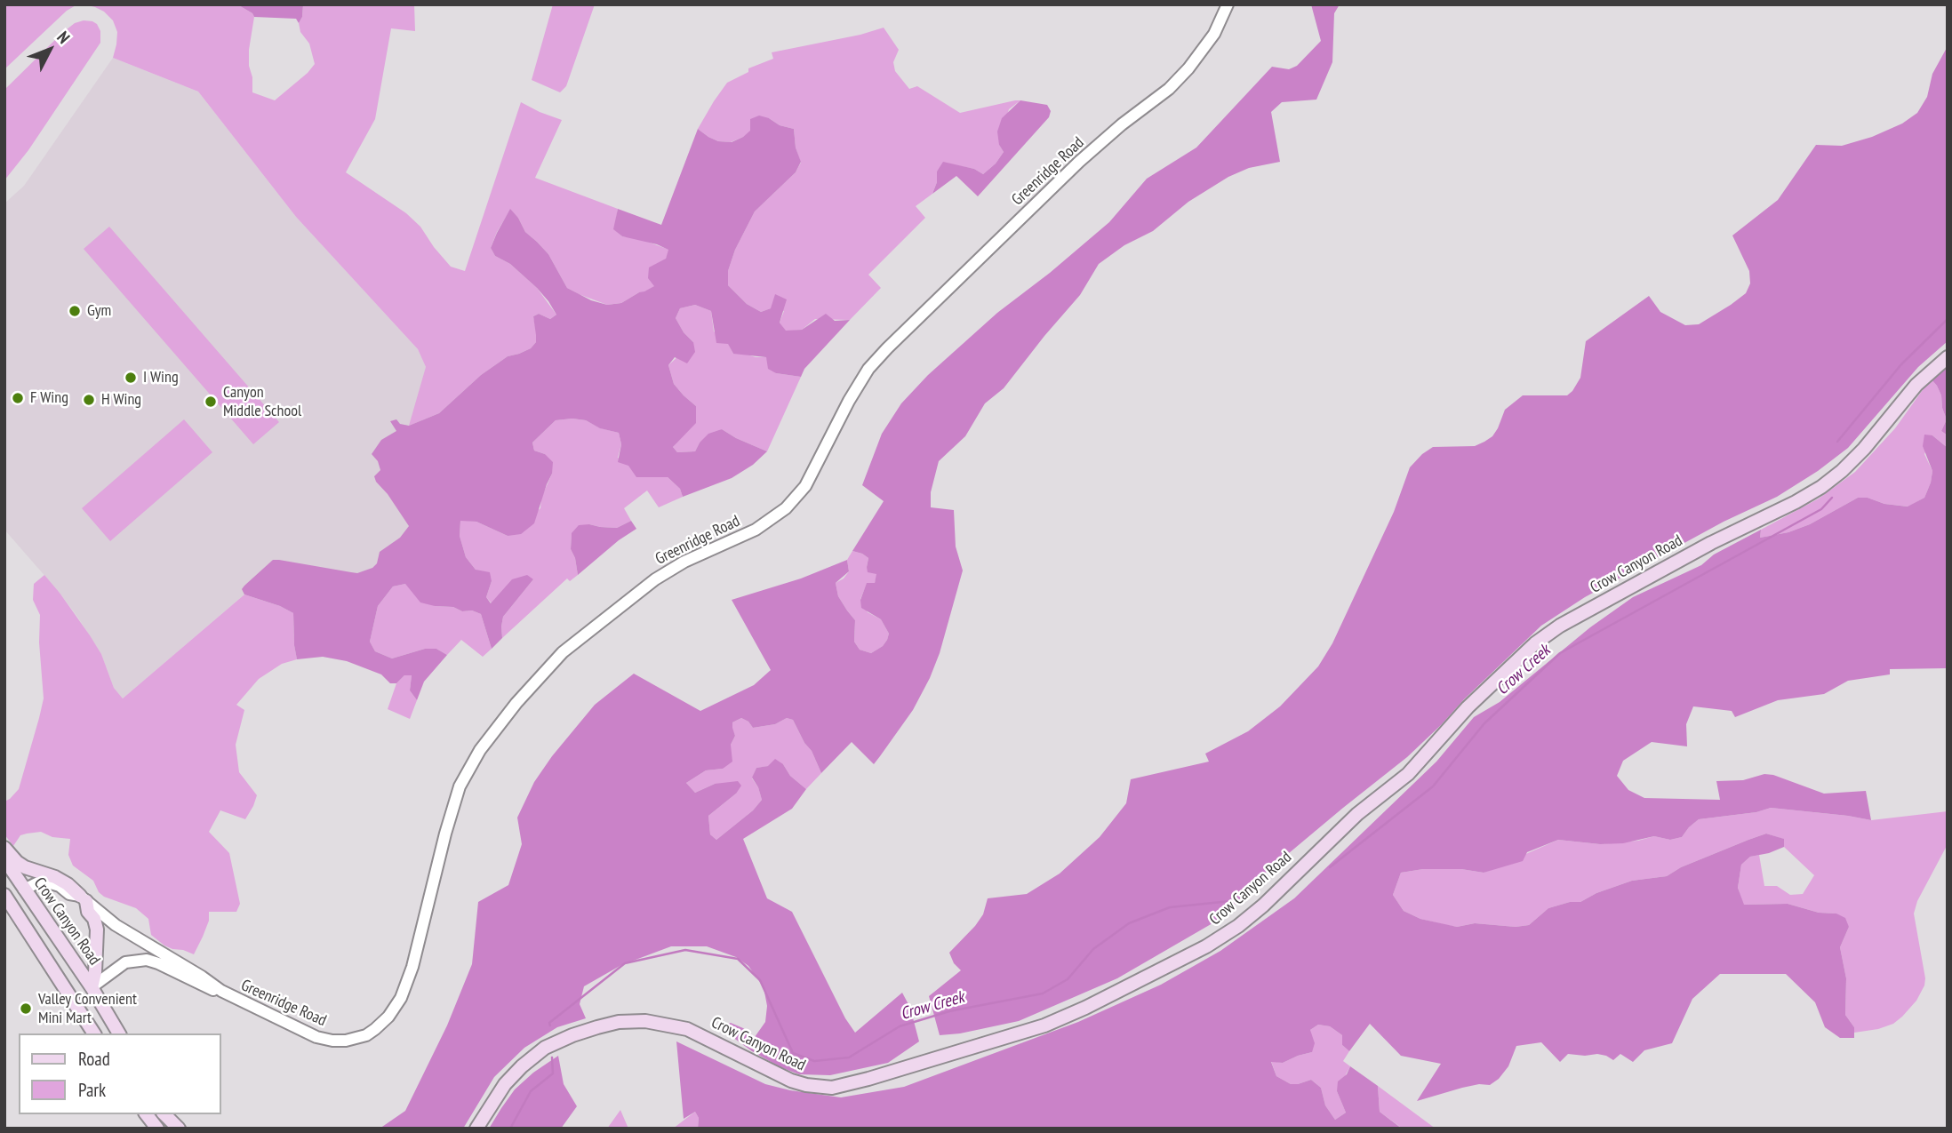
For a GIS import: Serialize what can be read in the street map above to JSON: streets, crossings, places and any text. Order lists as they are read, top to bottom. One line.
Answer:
{"streets":{"main road":["Crow Canyon Road"],"street":["Greenridge Road"]},"crossings":[["Greenridge Road","Crow Canyon Road"]],"water":["Crow Creek"],"places":["Gym","I Wing","F Wing","H Wing","Canyon Middle School","Valley Convenient Mini Mart"],"legend":["Road","Park"],"north":"top right"}
